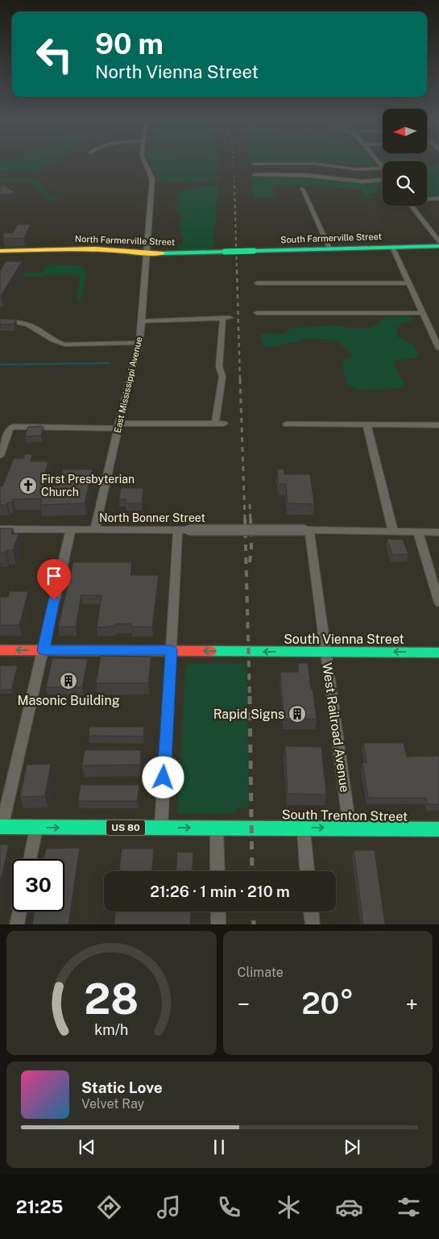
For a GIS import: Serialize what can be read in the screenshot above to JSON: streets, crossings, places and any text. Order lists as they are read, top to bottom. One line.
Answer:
{"streets":{"main road":["South Farmerville Street","North Farmerville Street","South Vienna Street","South Trenton Street","US 80"],"street":["East Mississippi Avenue","North Bonner Street","West Railroad Avenue"]},"crossings":[["South Farmerville Street","North Farmerville Street"],["North Farmerville Street","East Mississippi Avenue"],["East Mississippi Avenue","North Bonner Street"],["North Bonner Street","West Railroad Avenue"],["South Vienna Street","West Railroad Avenue"],["West Railroad Avenue","South Trenton Street"],["South Trenton Street","US 80"]],"one_way":["South Vienna Street"],"places":{"church":["First Presbyterian Church"],"building":["Masonic Building","Rapid Signs"]},"north":"left","page":{"turn":["90 m","North Vienna Street"],"limit":"30","trip":"21:26 · 1 min · 210 m","tile":"Climate","heat":["−","20°","+"],"song":["Static Love","Velvet Ray"],"tabs":"21:25","gauge":["28","km/h"]}}
